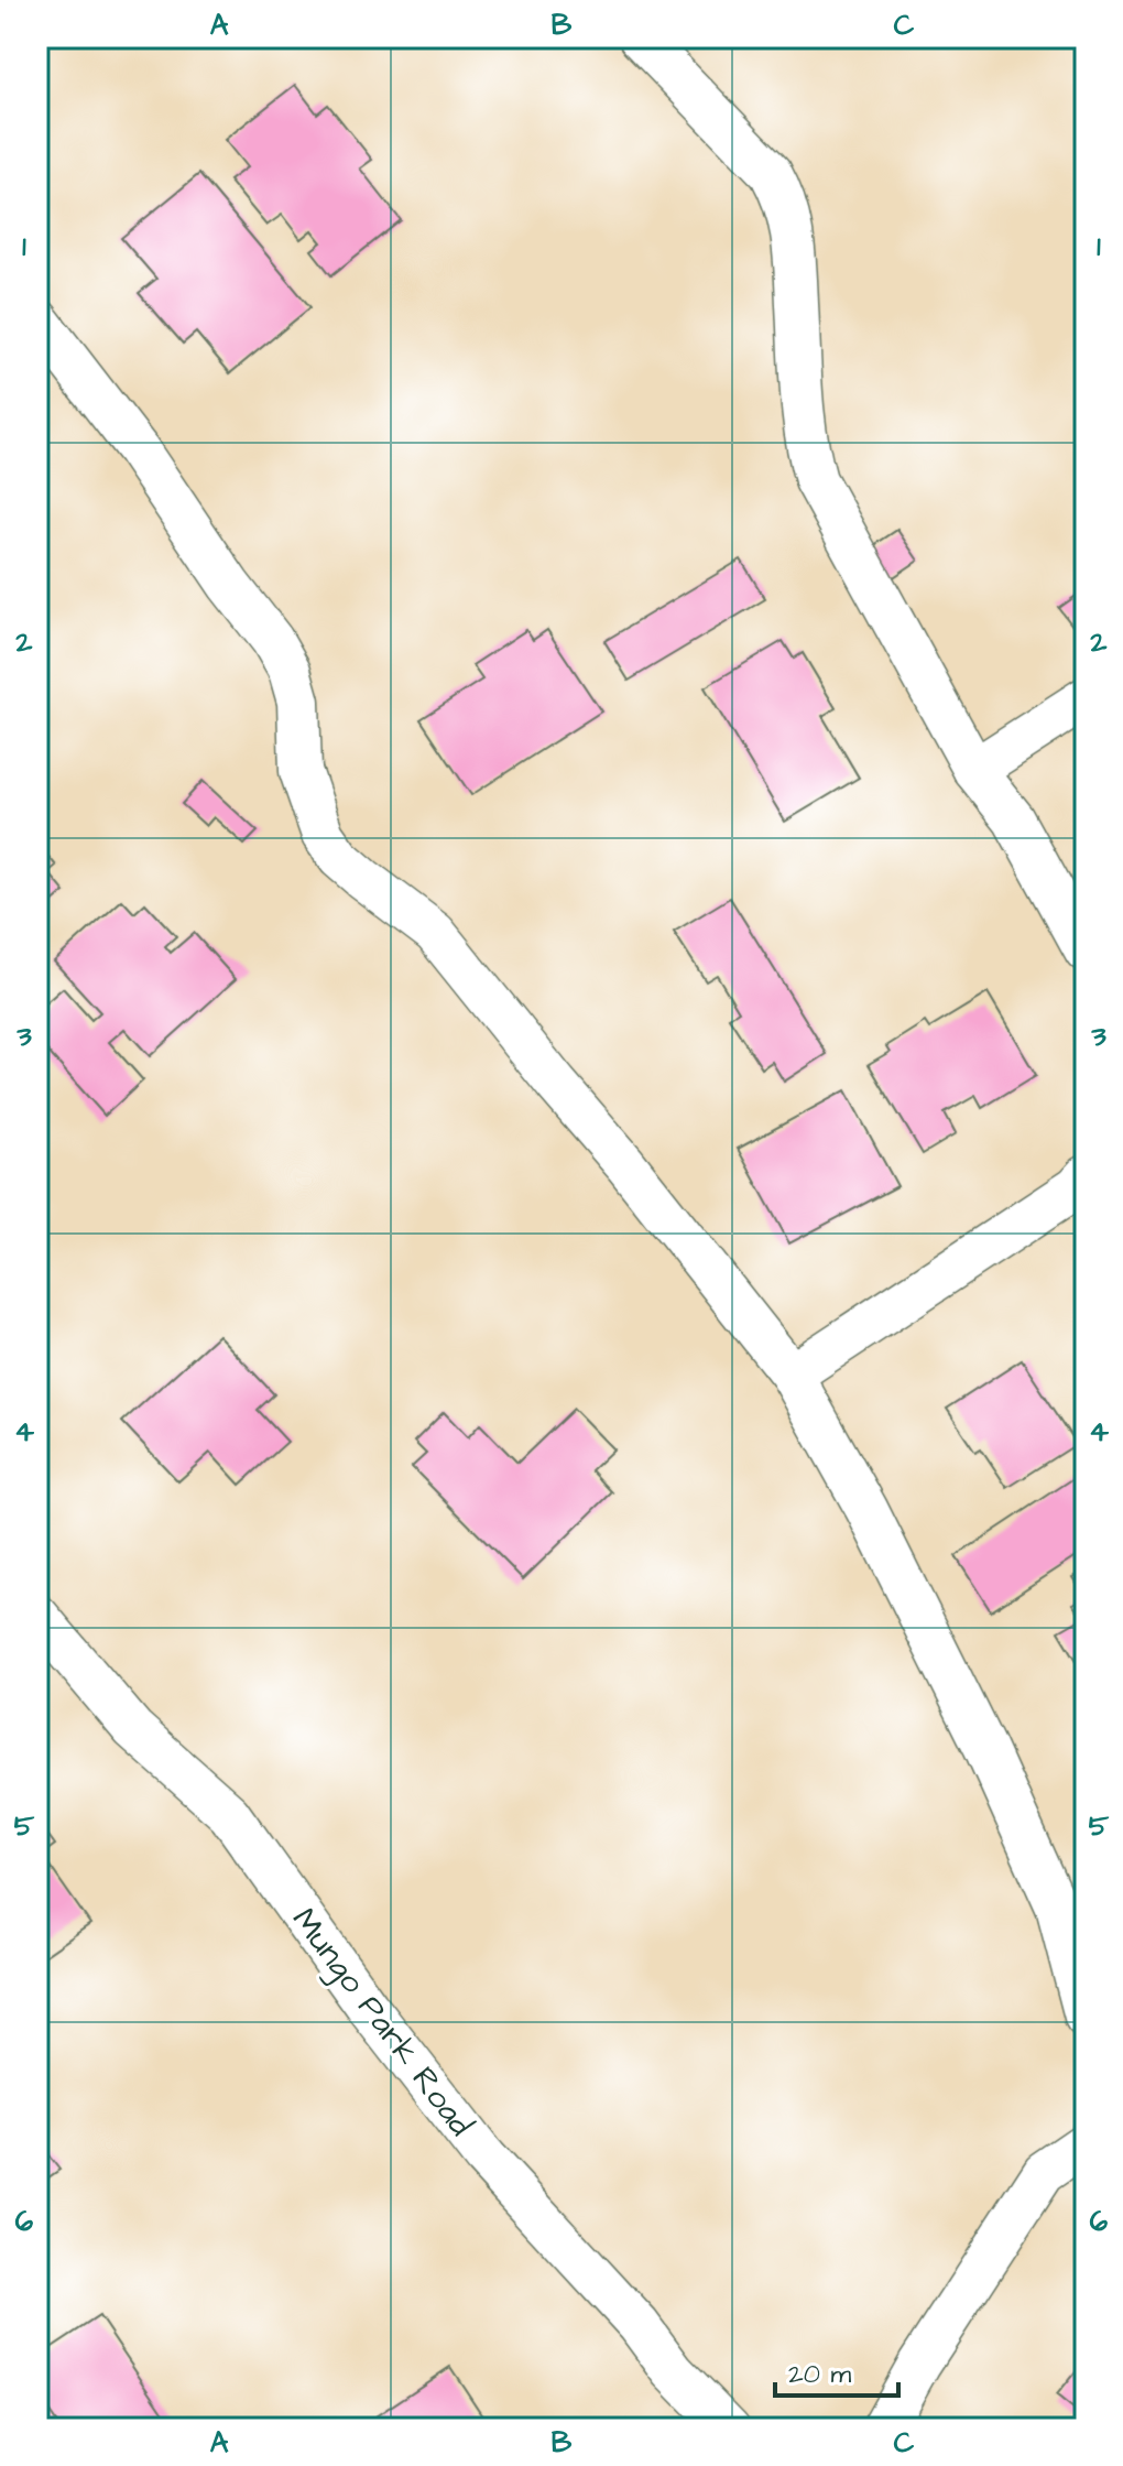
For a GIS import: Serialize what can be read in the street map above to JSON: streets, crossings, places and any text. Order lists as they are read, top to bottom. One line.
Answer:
{"streets":{"street":["Mungo Park Road"]},"scale_bar":"20 m","grid":{"columns":["A","B","C"],"rows":["1","2","3","4","5","6"]}}
